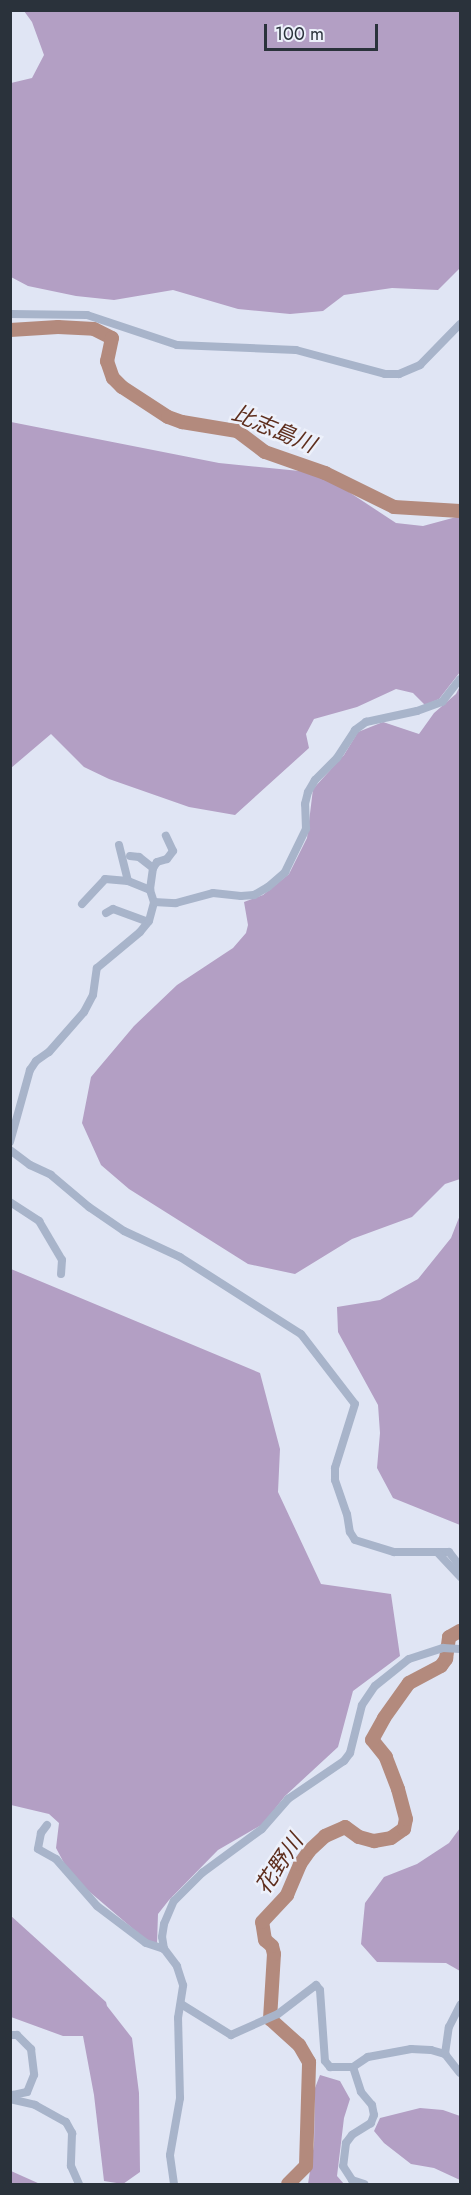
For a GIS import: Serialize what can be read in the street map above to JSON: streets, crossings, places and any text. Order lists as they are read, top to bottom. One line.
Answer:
{"water":["比志島川","花野川"],"scale_bar":"100 m"}
